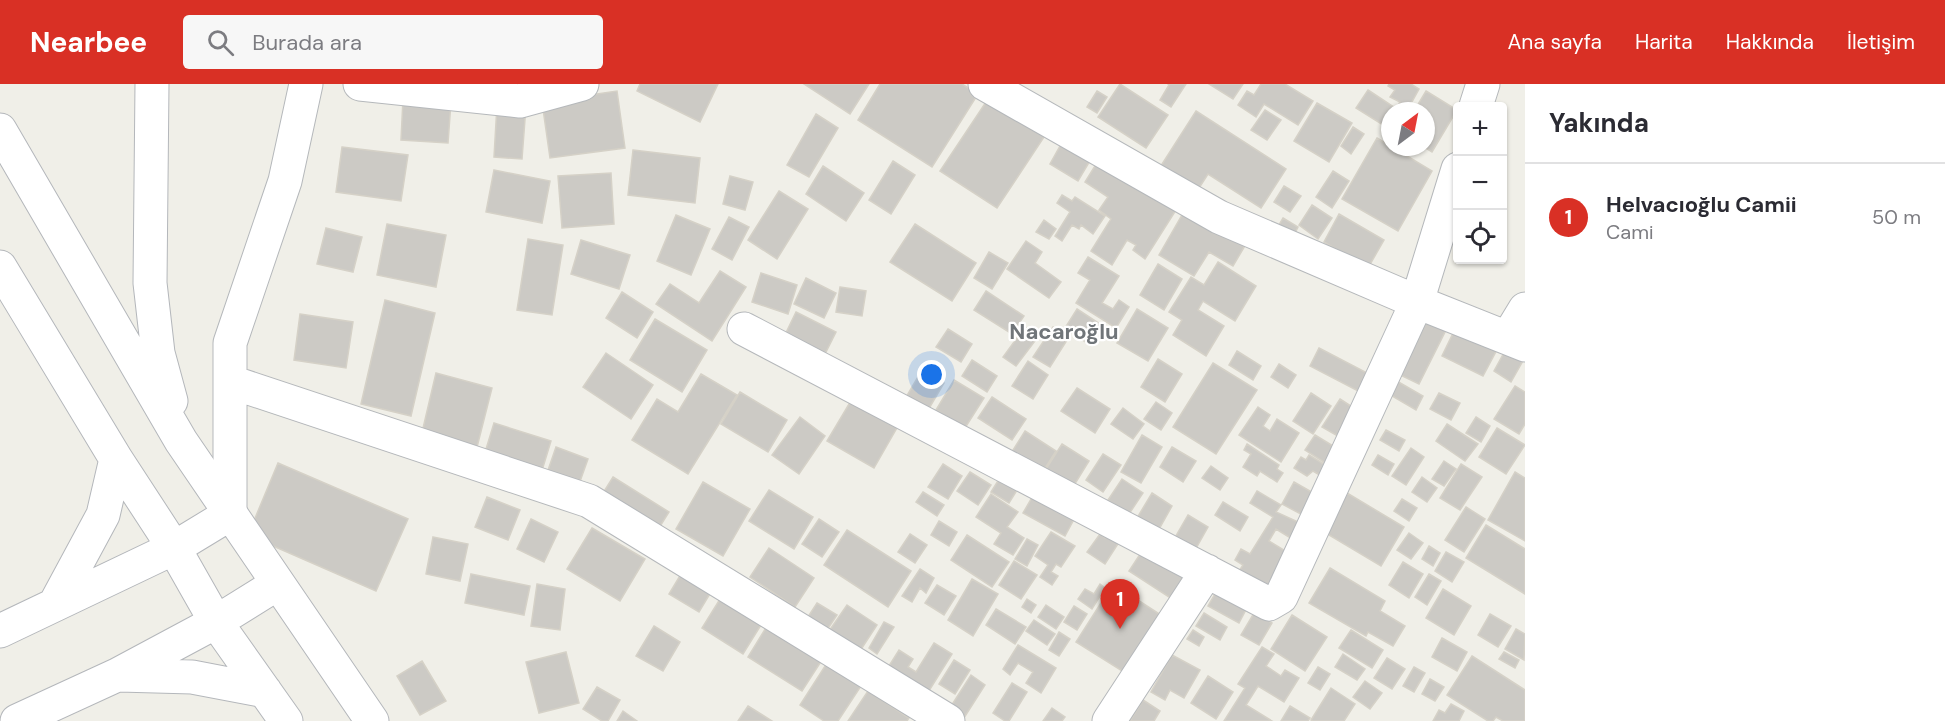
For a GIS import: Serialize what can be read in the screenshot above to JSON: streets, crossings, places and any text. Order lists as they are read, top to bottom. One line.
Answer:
{"districts":["Nacaroğlu"],"north":"top right","page":{"header":"Nearbee","search":"Burada ara","nav":["Ana sayfa","Harita","Hakkında","İletişim"],"heading":"Yakında","map_buttons":["+","−"],"list":[{"mark":"1","name":"Helvacıoğlu Camii","note":"Cami","value":"50 m"}],"pins":"1"}}
